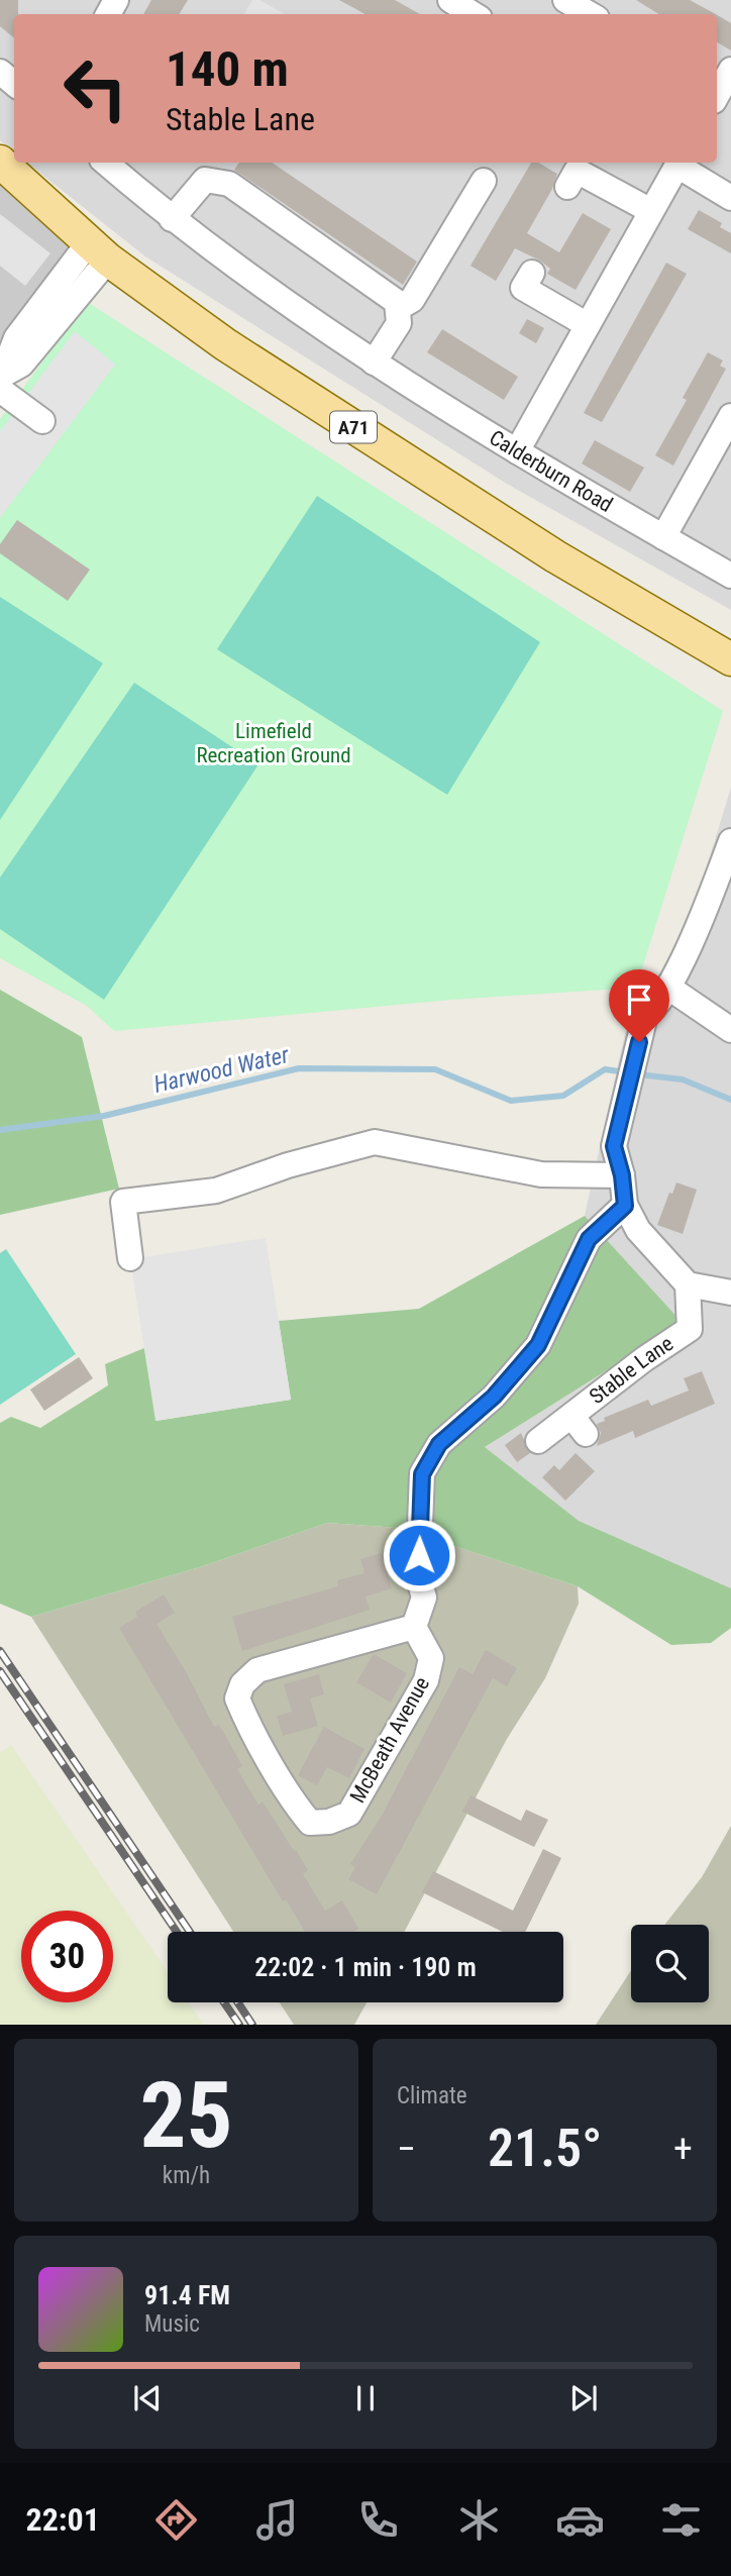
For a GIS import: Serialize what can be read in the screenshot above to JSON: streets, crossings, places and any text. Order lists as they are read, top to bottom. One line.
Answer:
{"streets":{"main road":["A71"],"street":["Calderburn Road","Stable Lane","McBeath Avenue"]},"water":["Harwood Water"],"parks":["Limefield Recreation Ground"],"page":{"turn":["140 m","Stable Lane"],"limit":"30","trip":"22:02 · 1 min · 190 m","tile":[["25","km/h"],"Climate"],"heat":["−","21.5°","+"],"song":["91.4 FM","Music"],"tabs":"22:01"}}
